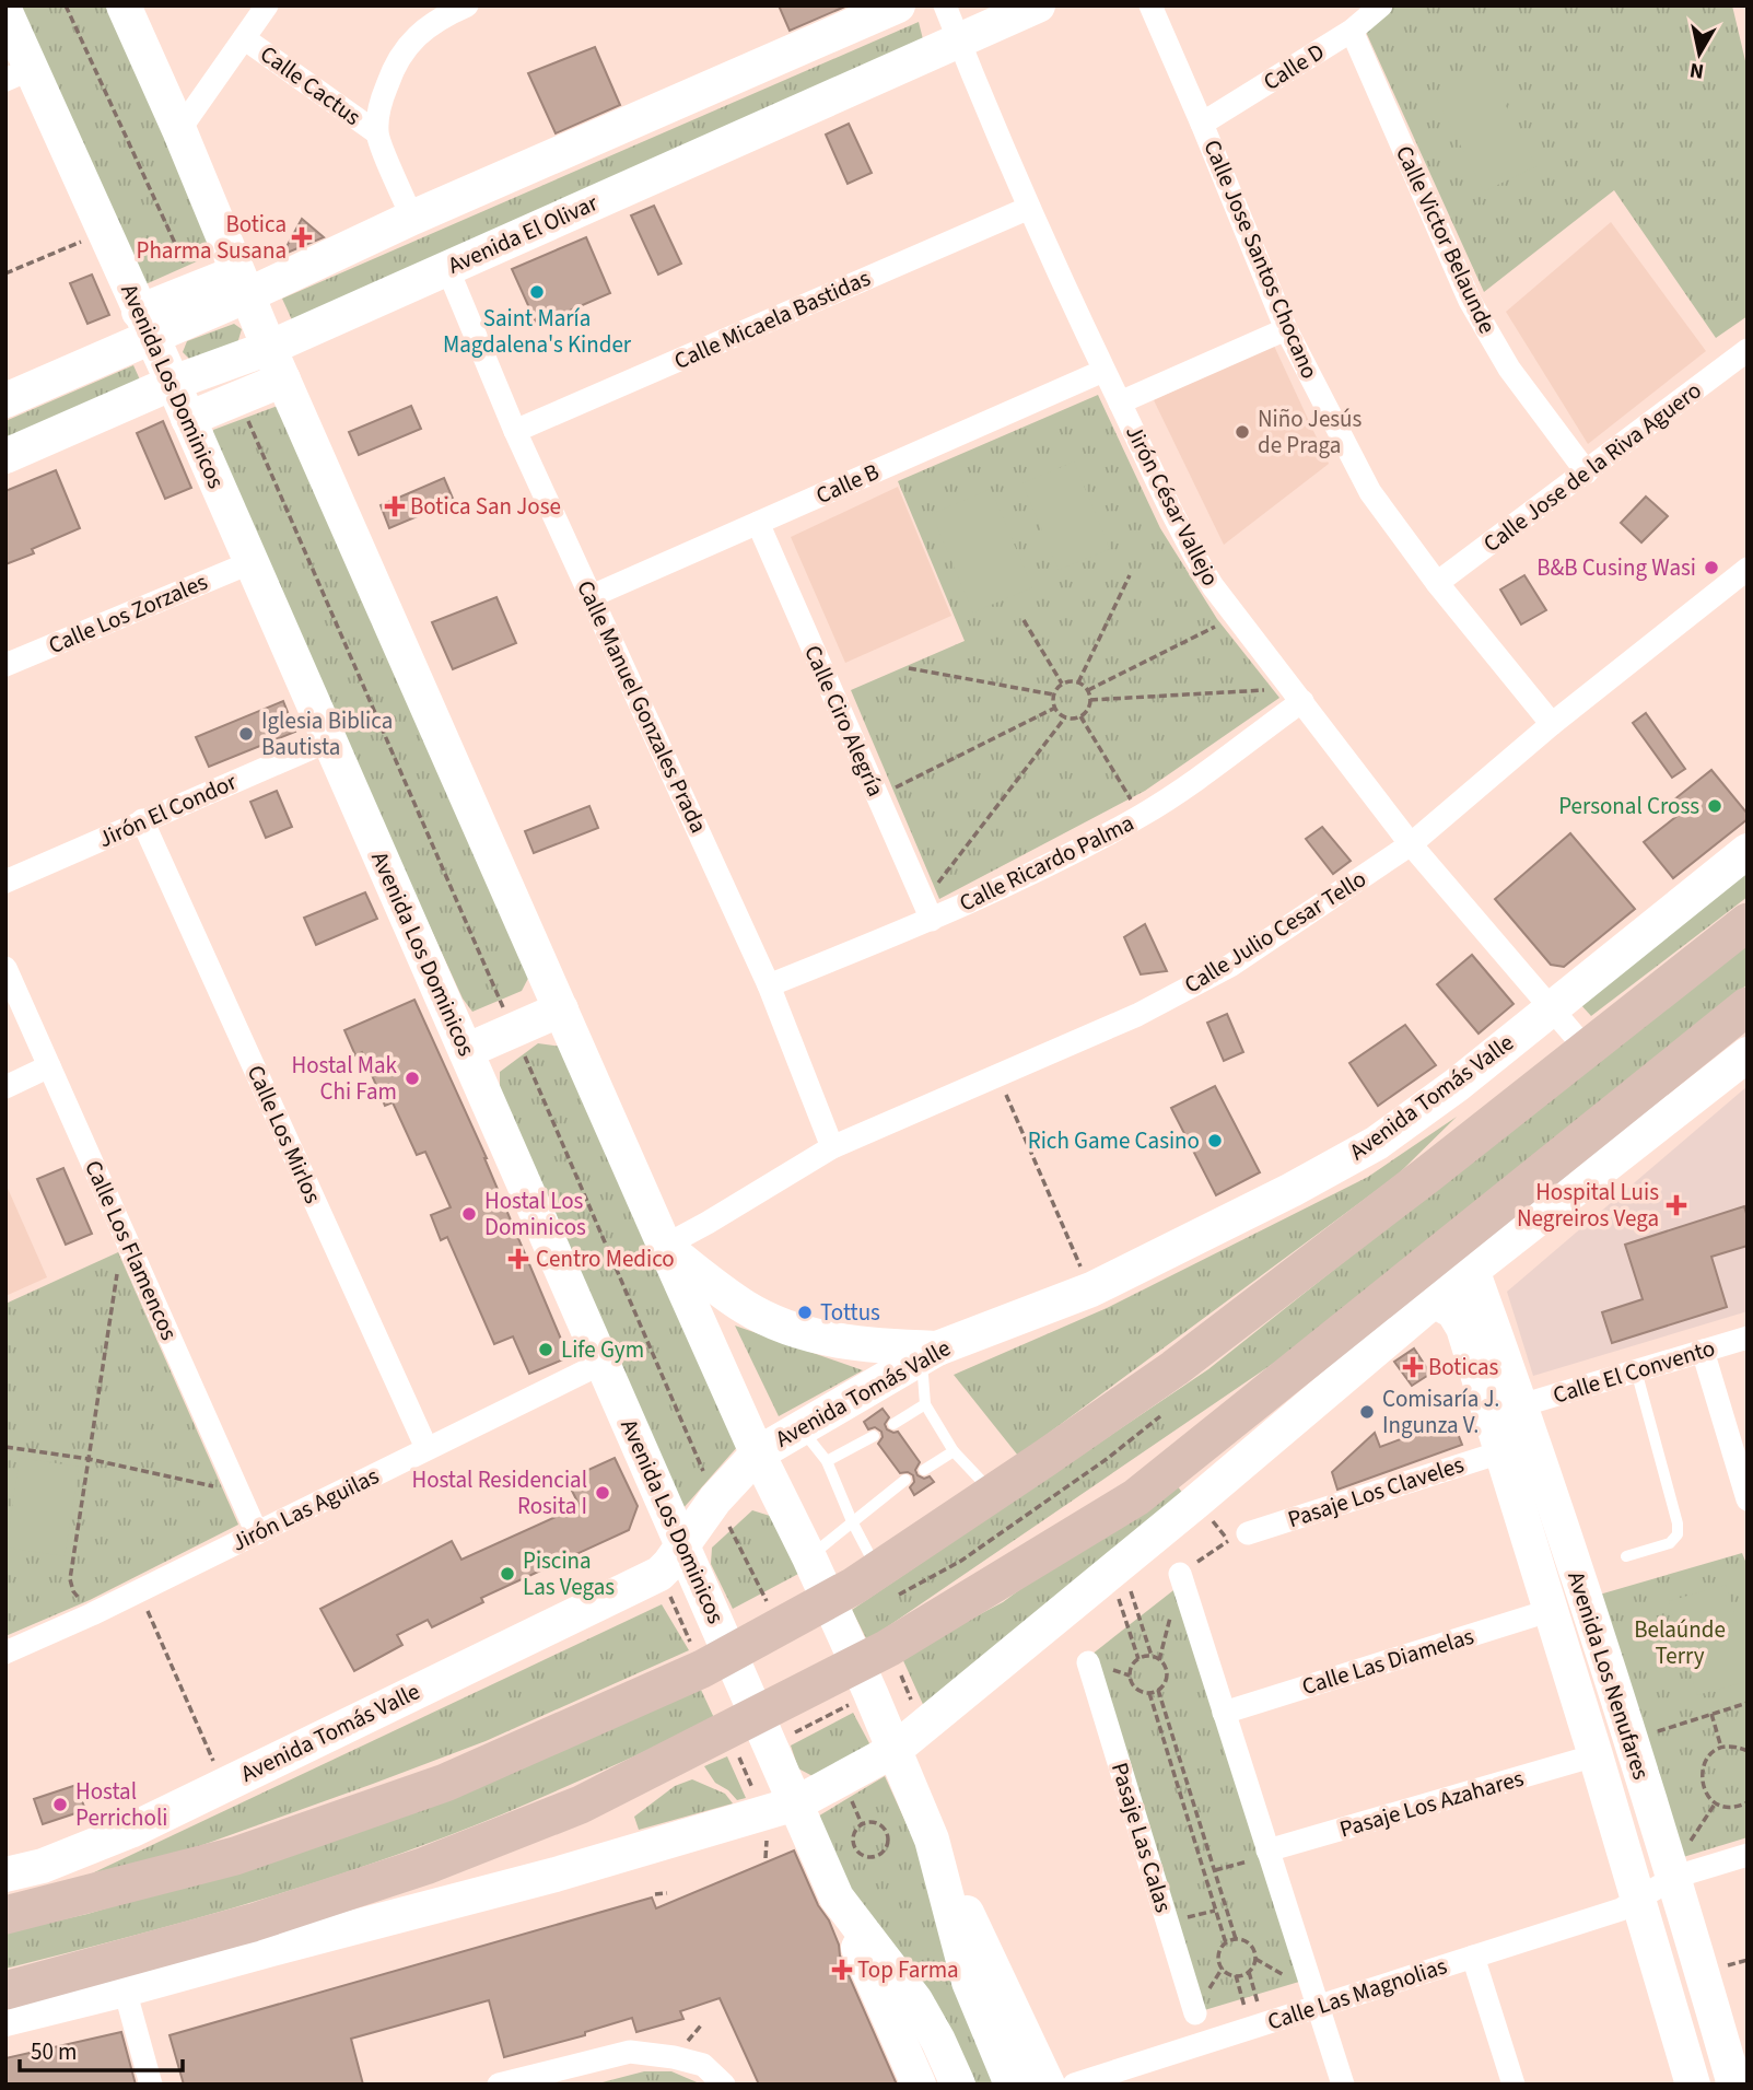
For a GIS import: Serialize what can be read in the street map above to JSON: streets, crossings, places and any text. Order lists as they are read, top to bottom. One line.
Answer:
{"streets":{"main road":["Avenida El Olivar","Avenida Los Dominicos","Avenida Tomás Valle","Avenida Los Nenufares"],"street":["Calle D","Calle Cactus","Calle Victor Belaunde","Calle Jose Santos Chocano","Calle Micaela Bastidas","Calle Jose de la Riva Aguero","Calle B","Jirón César Vallejo","Calle Los Zorzales","Calle Manuel Gonzales Prada","Calle Ciro Alegría","Jirón El Condor","Calle Ricardo Palma","Calle Julio Cesar Tello","Calle Los Mirlos","Calle Los Flamencos","Calle El Convento","Pasaje Los Claveles","Jirón Las Aguilas","Calle Las Diamelas","Pasaje Los Azahares","Pasaje Las Calas","Calle Las Magnolias"]},"crossings":[["Calle D","Calle Victor Belaunde"],["Calle D","Calle Jose Santos Chocano"],["Avenida El Olivar","Avenida Los Dominicos"],["Avenida El Olivar","Jirón César Vallejo"],["Avenida El Olivar","Calle Manuel Gonzales Prada"],["Calle Victor Belaunde","Calle Jose de la Riva Aguero"],["Calle Jose Santos Chocano","Calle Jose de la Riva Aguero"],["Calle Jose Santos Chocano","Calle Julio Cesar Tello"],["Calle Micaela Bastidas","Jirón César Vallejo"],["Calle Micaela Bastidas","Calle Manuel Gonzales Prada"],["Avenida Los Dominicos","Calle Los Zorzales"],["Avenida Los Dominicos","Jirón El Condor"],["Avenida Los Dominicos","Avenida Tomás Valle"],["Avenida Los Dominicos","Jirón Las Aguilas"],["Calle B","Jirón César Vallejo"],["Calle B","Calle Manuel Gonzales Prada"],["Calle B","Calle Ciro Alegría"],["Jirón César Vallejo","Calle Ricardo Palma"],["Jirón César Vallejo","Calle Julio Cesar Tello"],["Jirón César Vallejo","Avenida Tomás Valle"],["Calle Manuel Gonzales Prada","Calle Ricardo Palma"],["Calle Manuel Gonzales Prada","Calle Julio Cesar Tello"],["Calle Ciro Alegría","Calle Ricardo Palma"],["Jirón El Condor","Calle Los Mirlos"],["Calle Los Mirlos","Jirón Las Aguilas"],["Calle Los Flamencos","Jirón Las Aguilas"],["Calle El Convento","Avenida Los Nenufares"],["Pasaje Los Claveles","Avenida Los Nenufares"],["Calle Las Diamelas","Avenida Los Nenufares"],["Avenida Los Nenufares","Pasaje Los Azahares"],["Avenida Los Nenufares","Calle Las Magnolias"]],"parks":["Belaúnde Terry"],"places":{"health":["Botica Pharma Susana","Botica San Jose","Hospital Luis Negreiros Vega","Centro Medico","Boticas","Top Farma"],"other":["Saint María Magdalena's Kinder","Niño Jesús de Praga","B&B Cusing Wasi","Iglesia Biblica Bautista","Personal Cross","Hostal Mak Chi Fam","Rich Game Casino","Hostal Los Dominicos","Tottus","Life Gym","Comisaría J. Ingunza V.","Hostal Residencial Rosita I","Piscina Las Vegas","Hostal Perricholi"]},"scale_bar":"50 m","north":"bottom"}
